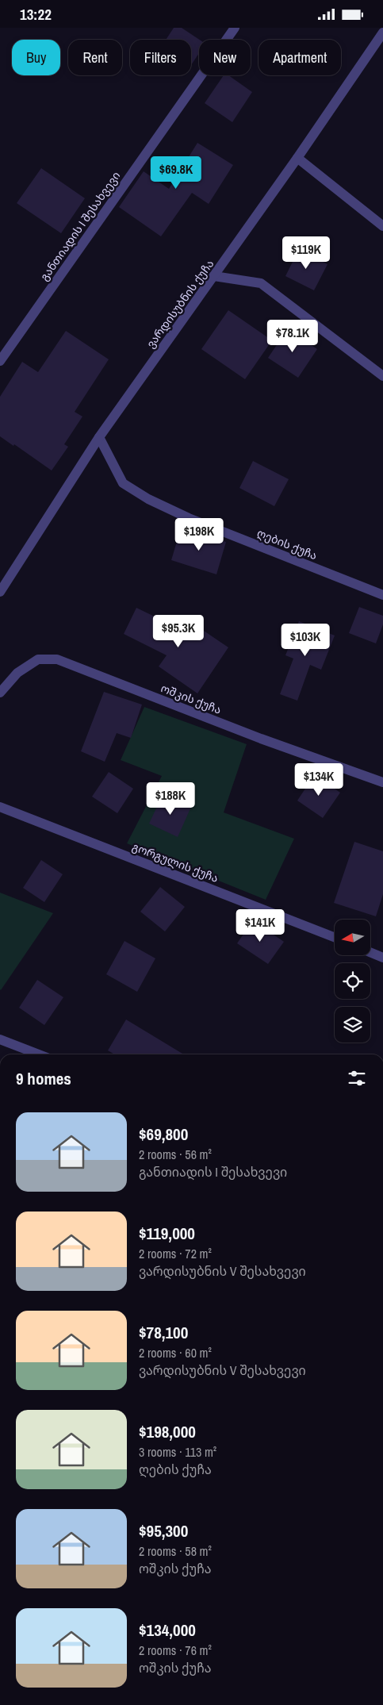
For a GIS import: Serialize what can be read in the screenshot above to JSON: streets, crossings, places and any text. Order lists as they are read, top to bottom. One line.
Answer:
{"streets":{"street":["განთიადის I შესახვევი","ვარდისუბნის ქუჩა","ღების ქუჩა","ოშკის ქუჩა","გორგულის ქუჩა"]},"crossings":[["ვარდისუბნის ქუჩა","ღების ქუჩა"]],"north":"left","page":{"status":"13:22","chip":["Buy","Rent","Filters","New","Apartment"],"price":["$69.8K","$119K","$78.1K","$198K","$95.3K","$103K","$134K","$188K","$141K"],"heading":"9 homes","list":[{"name":"$69,800","note":"2 rooms · 56 m² · განთიადის I შესახვევი"},{"name":"$119,000","note":"2 rooms · 72 m² · ვარდისუბნის V შესახვევი"},{"name":"$78,100","note":"2 rooms · 60 m² · ვარდისუბნის V შესახვევი"},{"name":"$198,000","note":"3 rooms · 113 m² · ღების ქუჩა"},{"name":"$95,300","note":"2 rooms · 58 m² · ოშკის ქუჩა"},{"name":"$134,000","note":"2 rooms · 76 m² · ოშკის ქუჩა"}]}}
